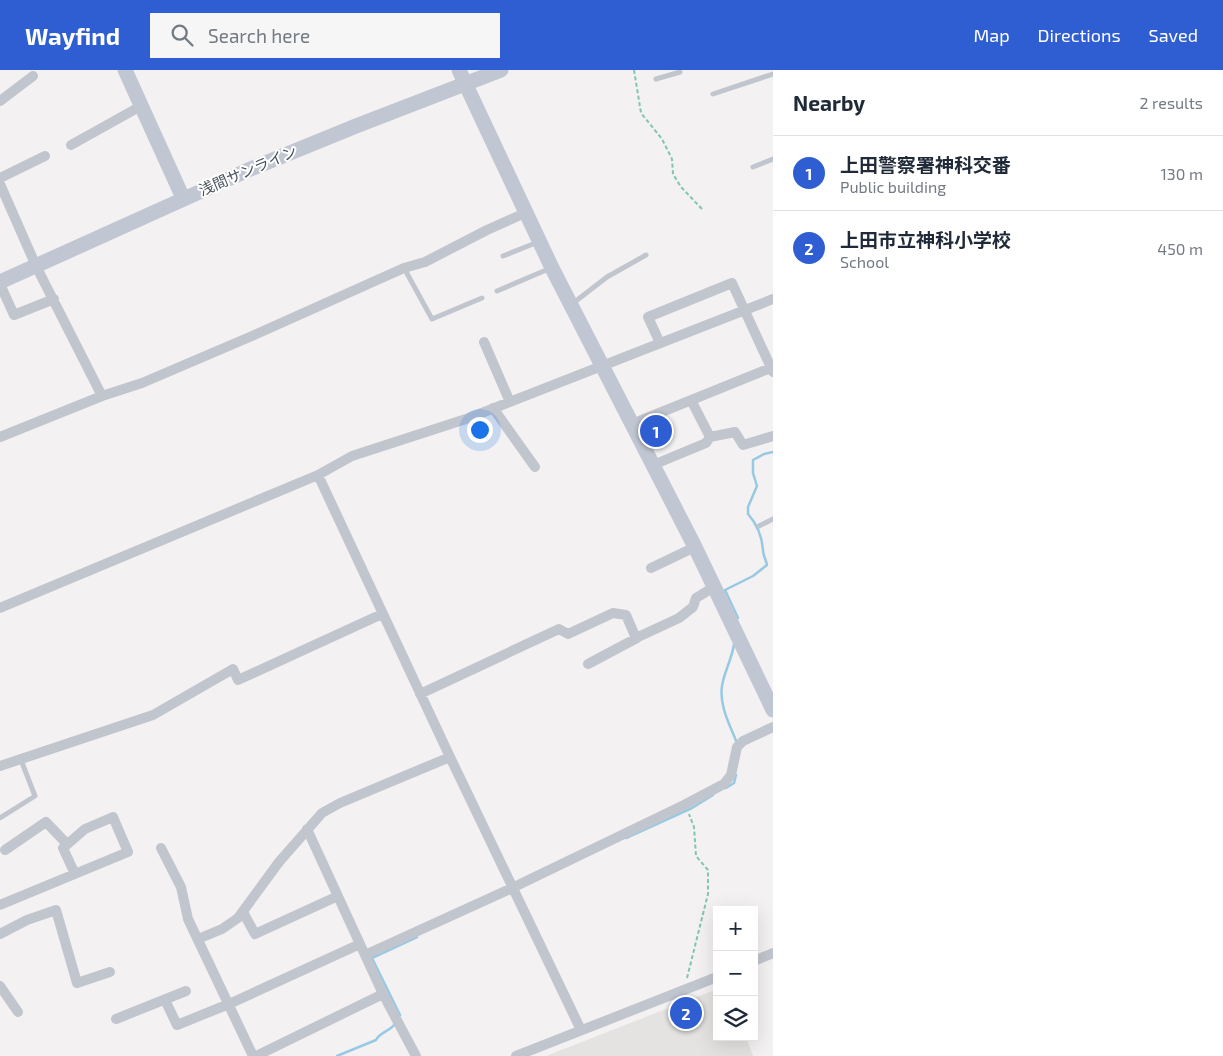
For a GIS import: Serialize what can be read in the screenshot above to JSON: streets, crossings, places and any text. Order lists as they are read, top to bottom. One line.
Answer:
{"streets":{"street":["浅間サンライン"]},"page":{"header":"Wayfind","search":"Search here","nav":["Map","Directions","Saved"],"heading":["Nearby","2 results"],"list":[{"mark":"1","name":"上田警察署神科交番","note":"Public building","value":"130 m"},{"mark":"2","name":"上田市立神科小学校","note":"School","value":"450 m"}],"pins":["1","2"],"map_buttons":["+","−"]}}
